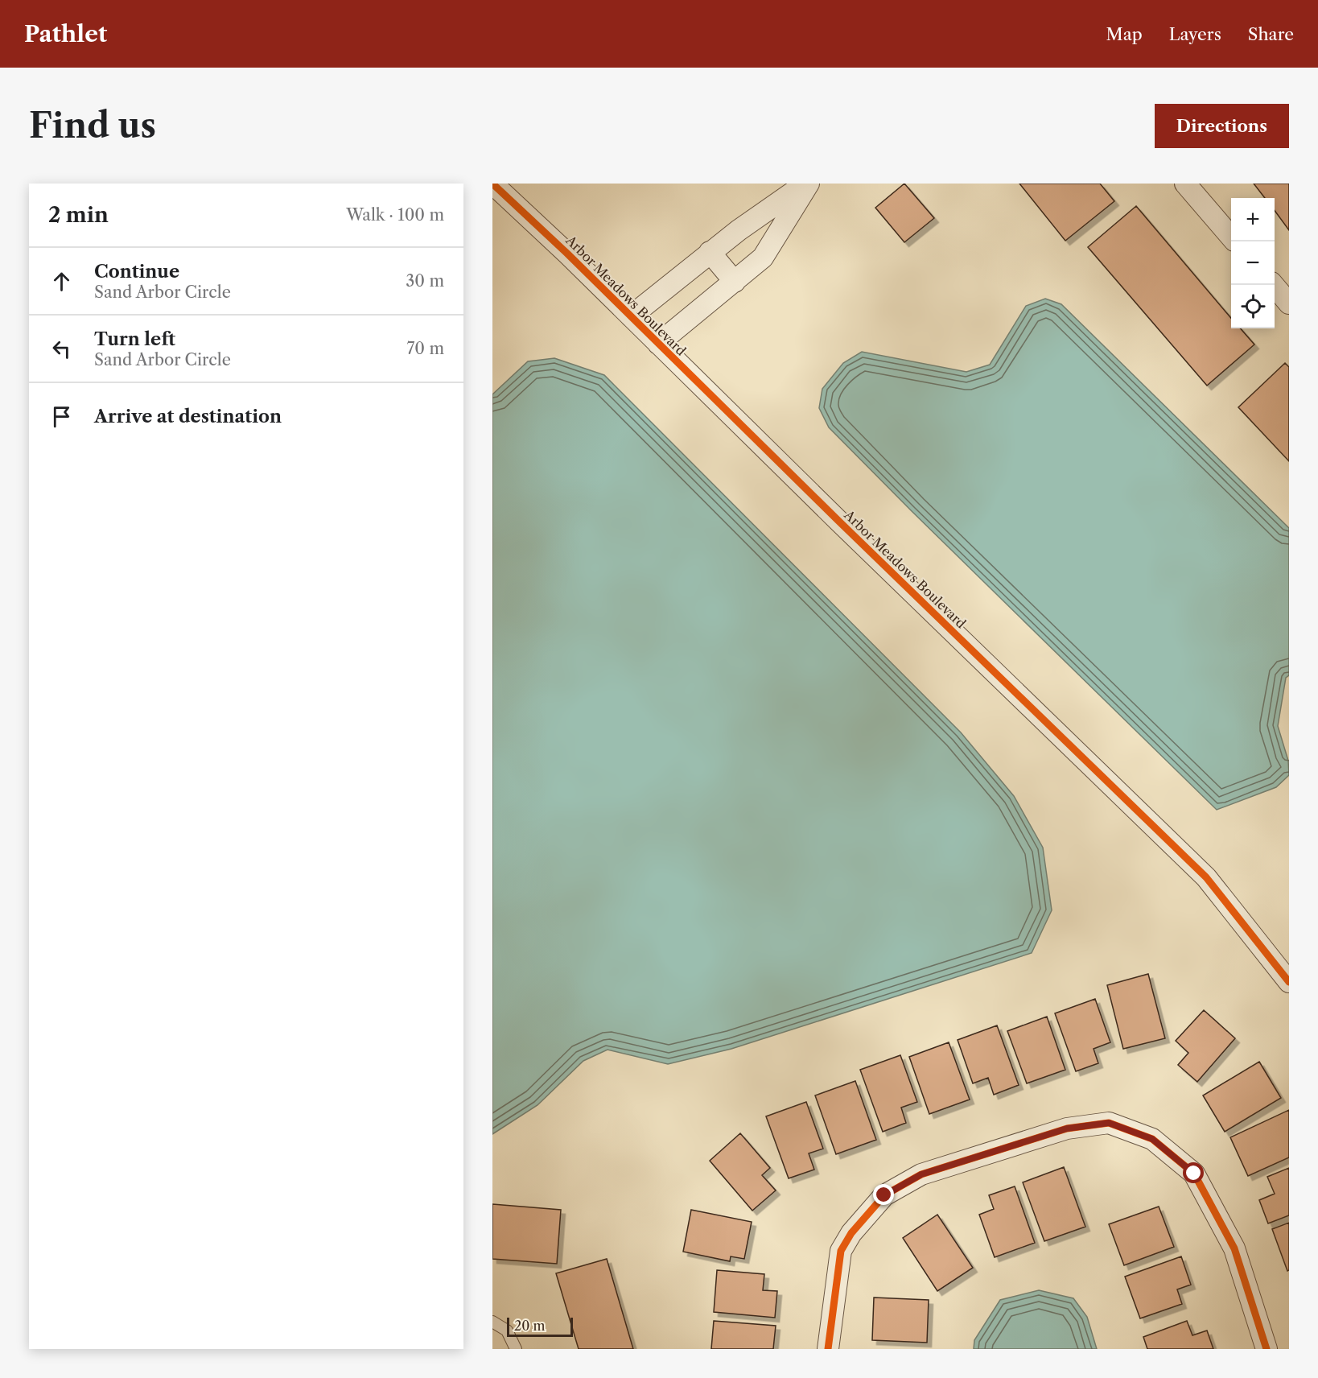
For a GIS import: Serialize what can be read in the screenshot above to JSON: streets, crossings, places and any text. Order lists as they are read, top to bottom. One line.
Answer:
{"streets":{"street":["Arbor Meadows Boulevard"]},"scale_bar":"20 m","page":{"header":"Pathlet","nav":["Map","Layers","Share"],"buttons":"Directions","title":"Find us","heading":["2 min","Walk · 100 m"],"map_buttons":["+","−"],"list":[["Continue","Sand Arbor Circle","30 m"],["Turn left","Sand Arbor Circle","70 m"],"Arrive at destination"],"scale":"20 m"}}
